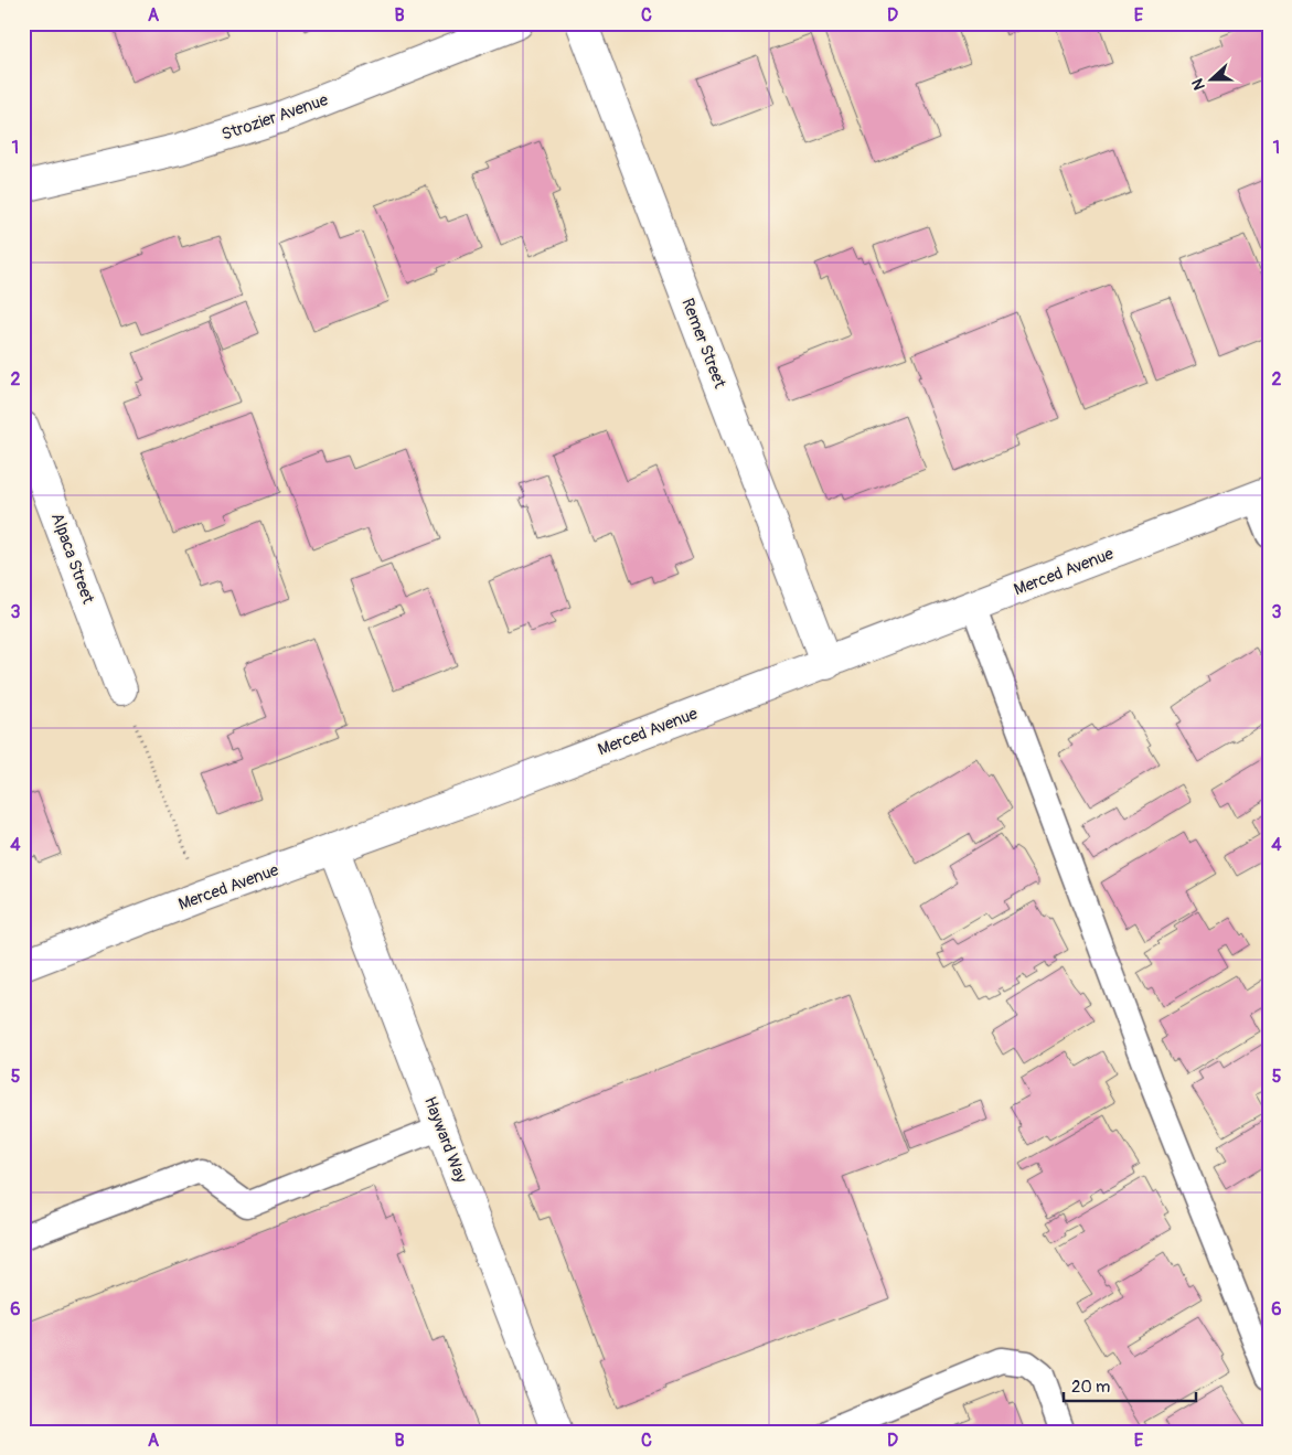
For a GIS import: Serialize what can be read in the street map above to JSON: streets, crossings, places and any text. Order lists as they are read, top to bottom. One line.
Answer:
{"streets":{"street":["Strozier Avenue","Remer Street","Alpaca Street","Merced Avenue","Hayward Way"]},"crossings":[["Remer Street","Merced Avenue"],["Merced Avenue","Hayward Way"]],"scale_bar":"20 m","north":"left","grid":{"columns":["A","B","C","D","E"],"rows":["1","2","3","4","5","6"]}}
